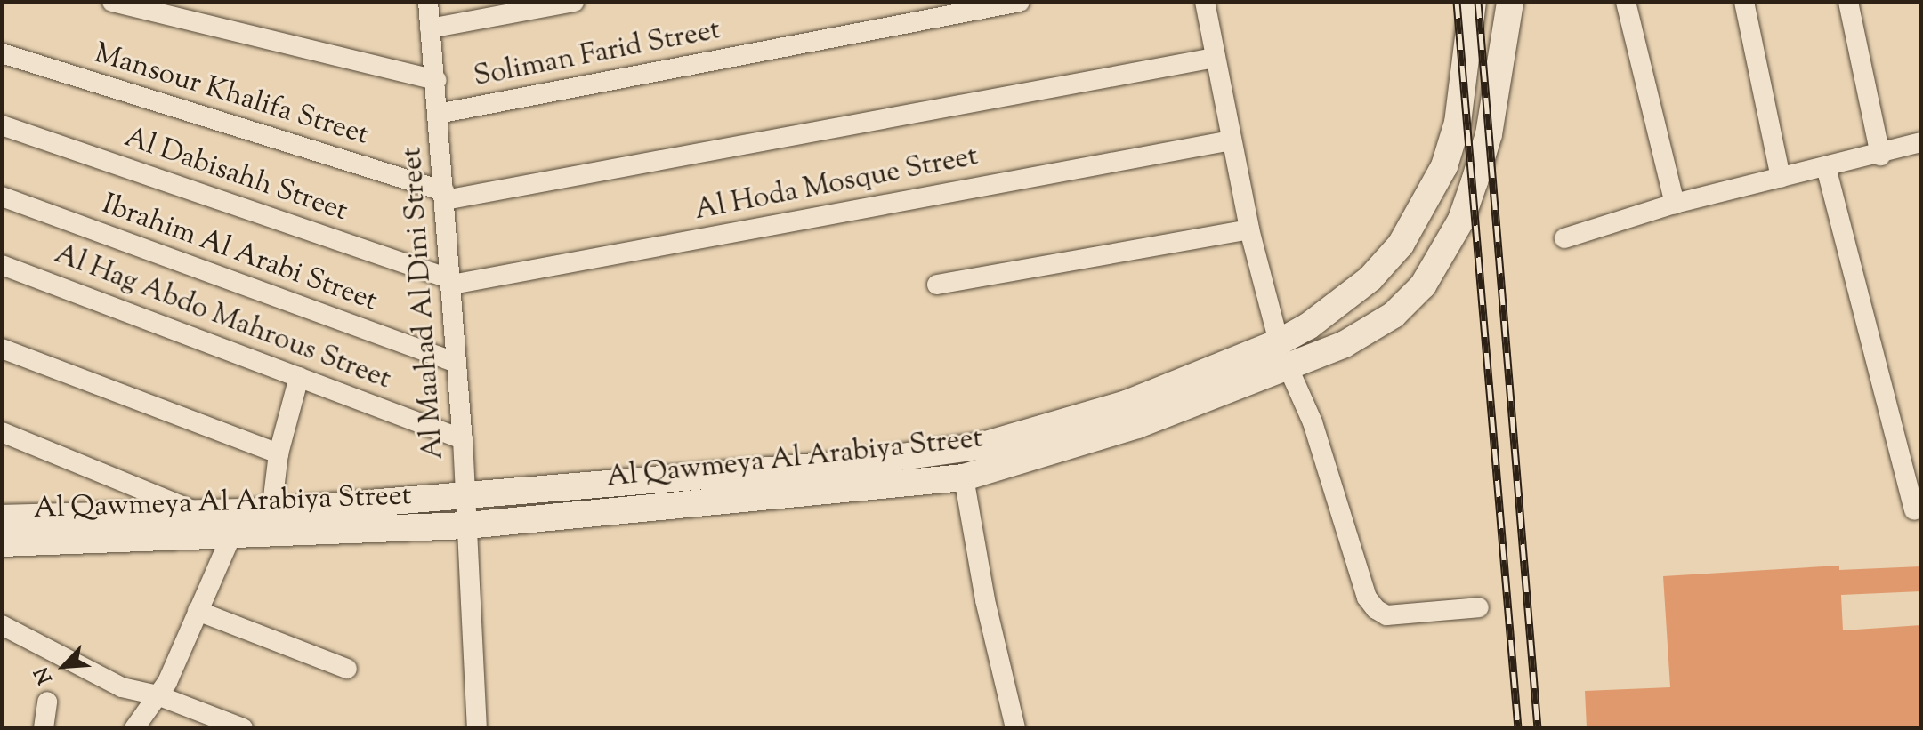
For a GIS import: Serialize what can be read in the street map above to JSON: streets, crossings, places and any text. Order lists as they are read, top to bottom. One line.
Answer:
{"streets":{"street":["Soliman Farid Street","Mansour Khalifa Street","Al Dabisahh Street","Al Hoda Mosque Street","Ibrahim Al Arabi Street","Al Maahad Al Dini Street","Al Hag Abdo Mahrous Street","Al Qawmeya Al Arabiya Street"]},"crossings":[["Soliman Farid Street","Al Maahad Al Dini Street"],["Mansour Khalifa Street","Al Maahad Al Dini Street"],["Al Dabisahh Street","Al Hoda Mosque Street"],["Al Dabisahh Street","Al Maahad Al Dini Street"],["Al Hoda Mosque Street","Al Maahad Al Dini Street"],["Ibrahim Al Arabi Street","Al Maahad Al Dini Street"],["Al Maahad Al Dini Street","Al Hag Abdo Mahrous Street"],["Al Maahad Al Dini Street","Al Qawmeya Al Arabiya Street"]],"north":"bottom left"}
